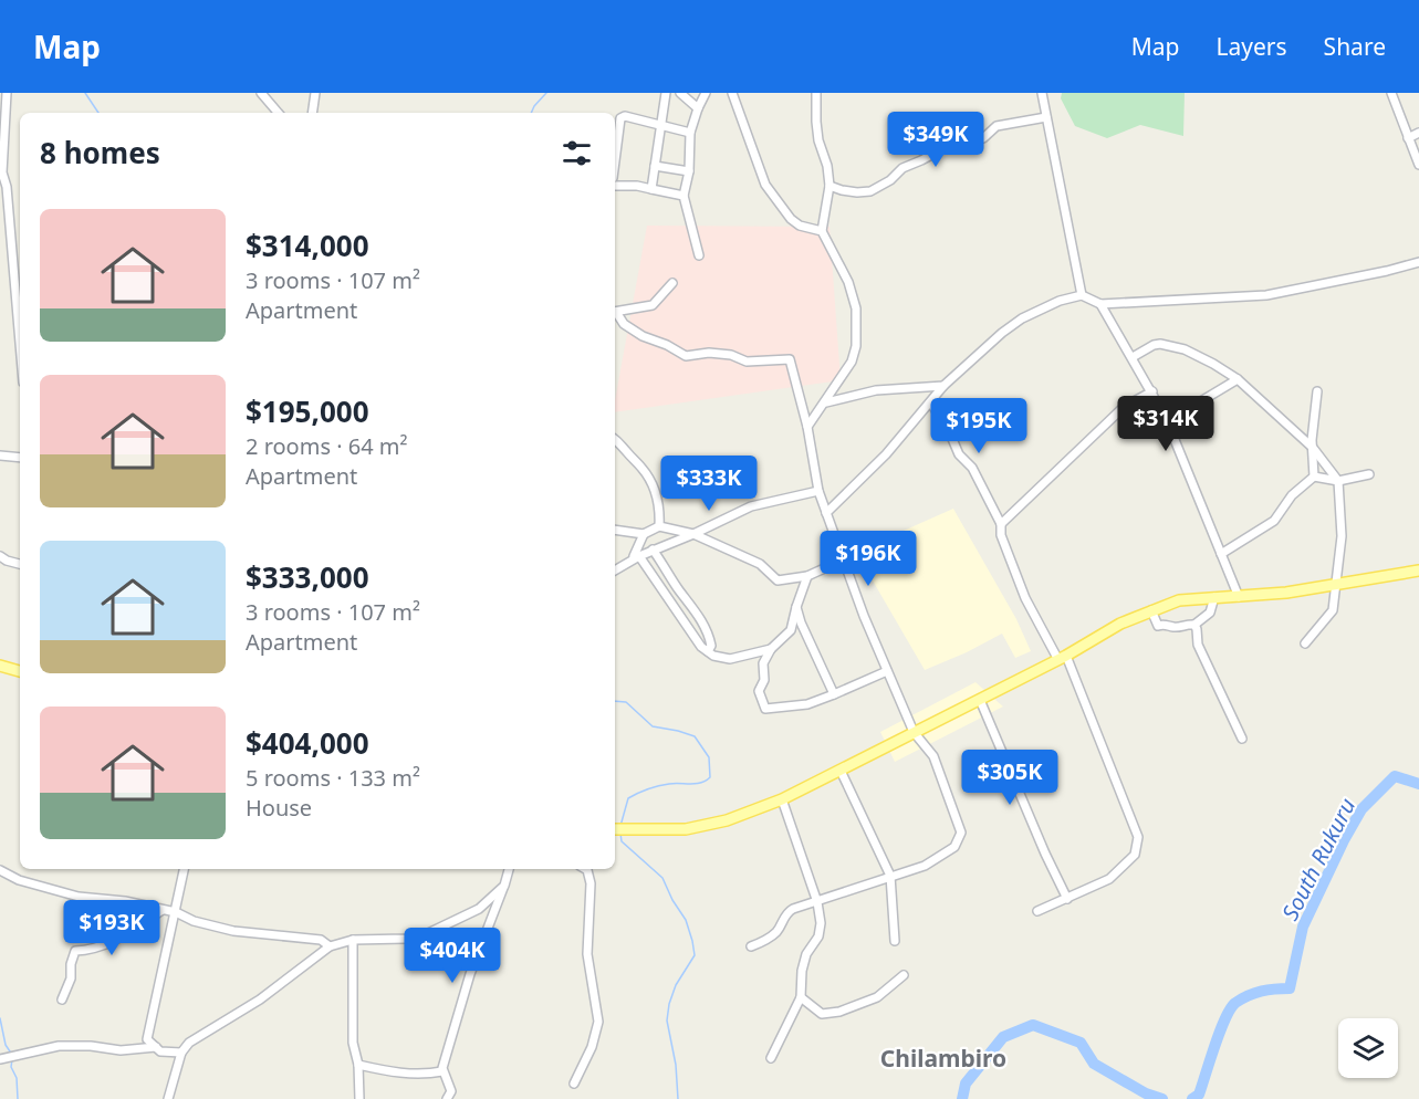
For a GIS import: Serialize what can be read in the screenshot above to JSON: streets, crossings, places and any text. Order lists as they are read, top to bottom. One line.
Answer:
{"districts":["Chilambiro"],"water":["South Rukuru"],"page":{"header":"Map","nav":["Map","Layers","Share"],"price":["$349K","$314K","$195K","$333K","$196K","$305K","$193K","$404K"],"heading":"8 homes","list":[{"name":"$314,000","note":"3 rooms · 107 m² · Apartment"},{"name":"$195,000","note":"2 rooms · 64 m² · Apartment"},{"name":"$333,000","note":"3 rooms · 107 m² · Apartment"},{"name":"$404,000","note":"5 rooms · 133 m² · House"}]}}
